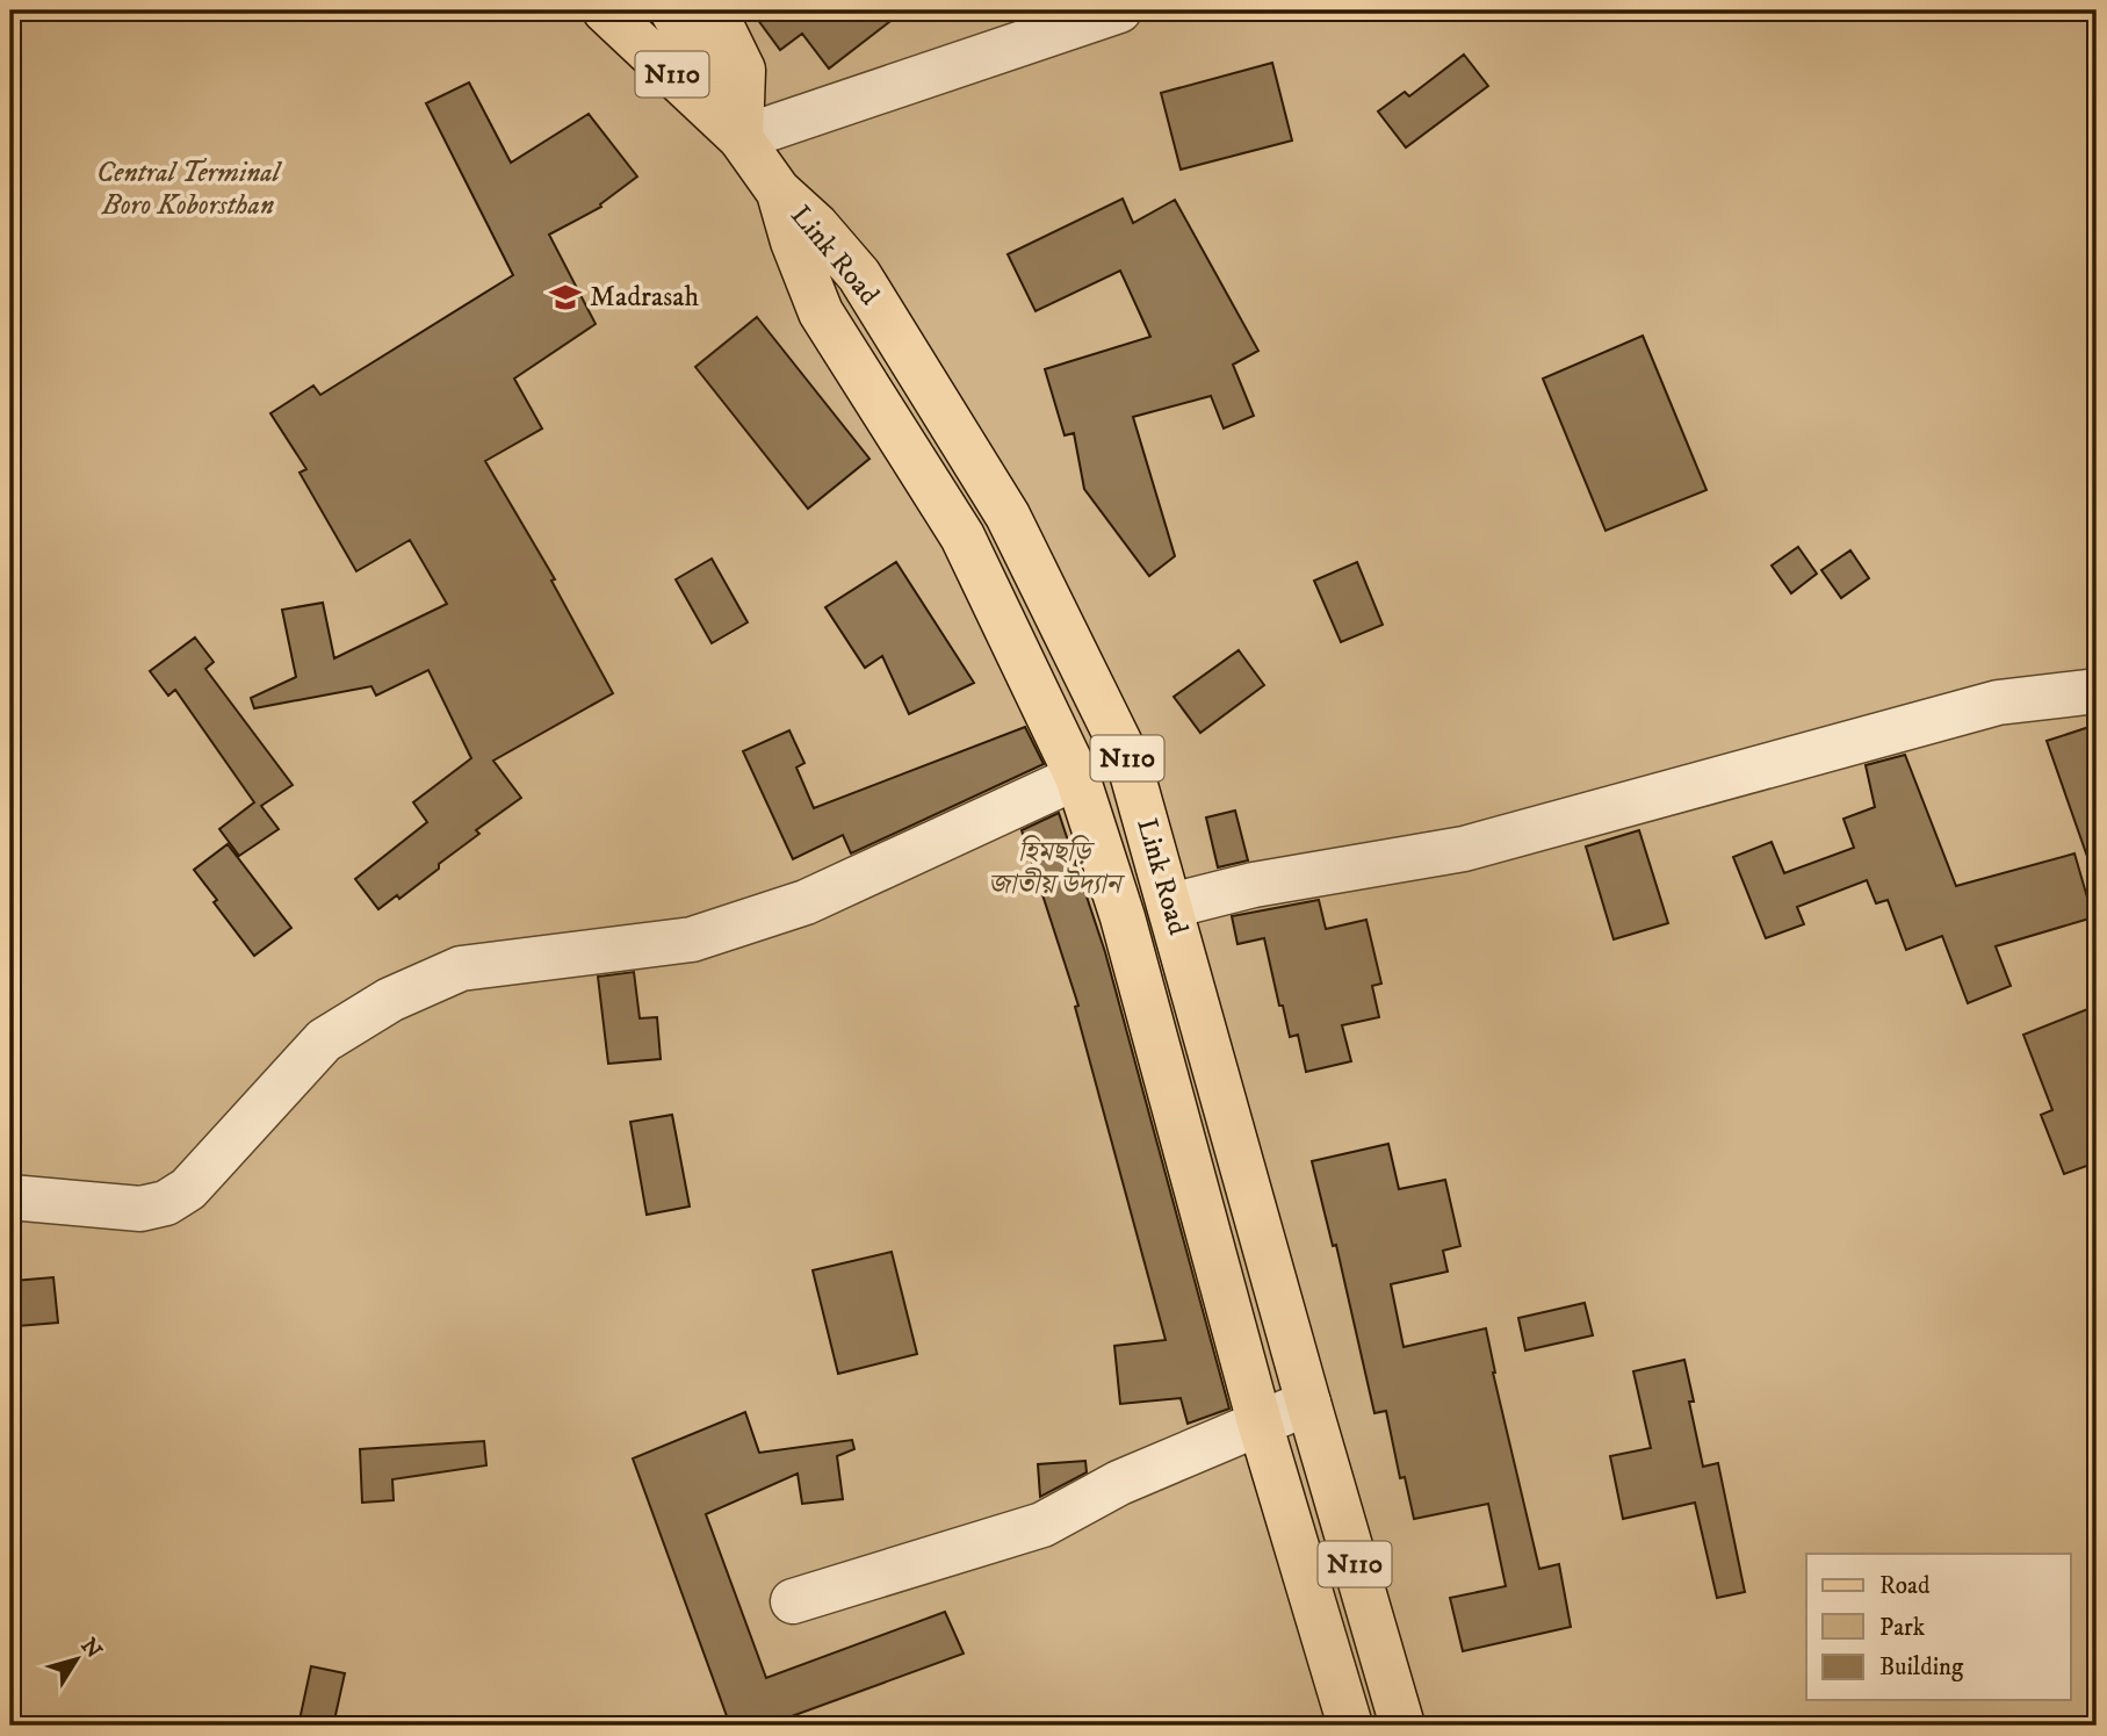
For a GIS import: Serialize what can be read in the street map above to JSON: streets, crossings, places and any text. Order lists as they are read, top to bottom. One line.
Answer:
{"streets":{"main road":["N110","Link Road"]},"crossings":[["N110","Link Road"]],"parks":["Central Terminal Boro Koborsthan","হিমছড়ি জাতীয় উদ্যান"],"places":{"school or university":["Madrasah"]},"legend":["Road","Park","Building"],"north":"top right"}
